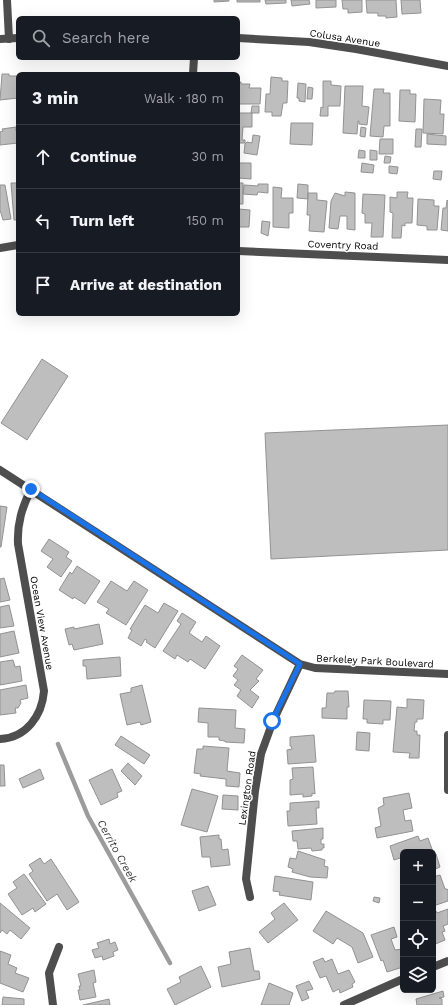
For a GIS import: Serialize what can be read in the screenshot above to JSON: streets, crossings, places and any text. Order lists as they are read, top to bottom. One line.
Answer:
{"streets":{"street":["Colusa Avenue","Coventry Road","Ocean View Avenue","Berkeley Park Boulevard","Lexington Road"]},"crossings":[["Ocean View Avenue","Berkeley Park Boulevard"],["Berkeley Park Boulevard","Lexington Road"]],"water":["Cerrito Creek"],"page":{"search":"Search here","heading":["3 min","Walk · 180 m"],"list":[["Continue","30 m"],["Turn left","150 m"],"Arrive at destination"],"map_buttons":["+","−"]}}
